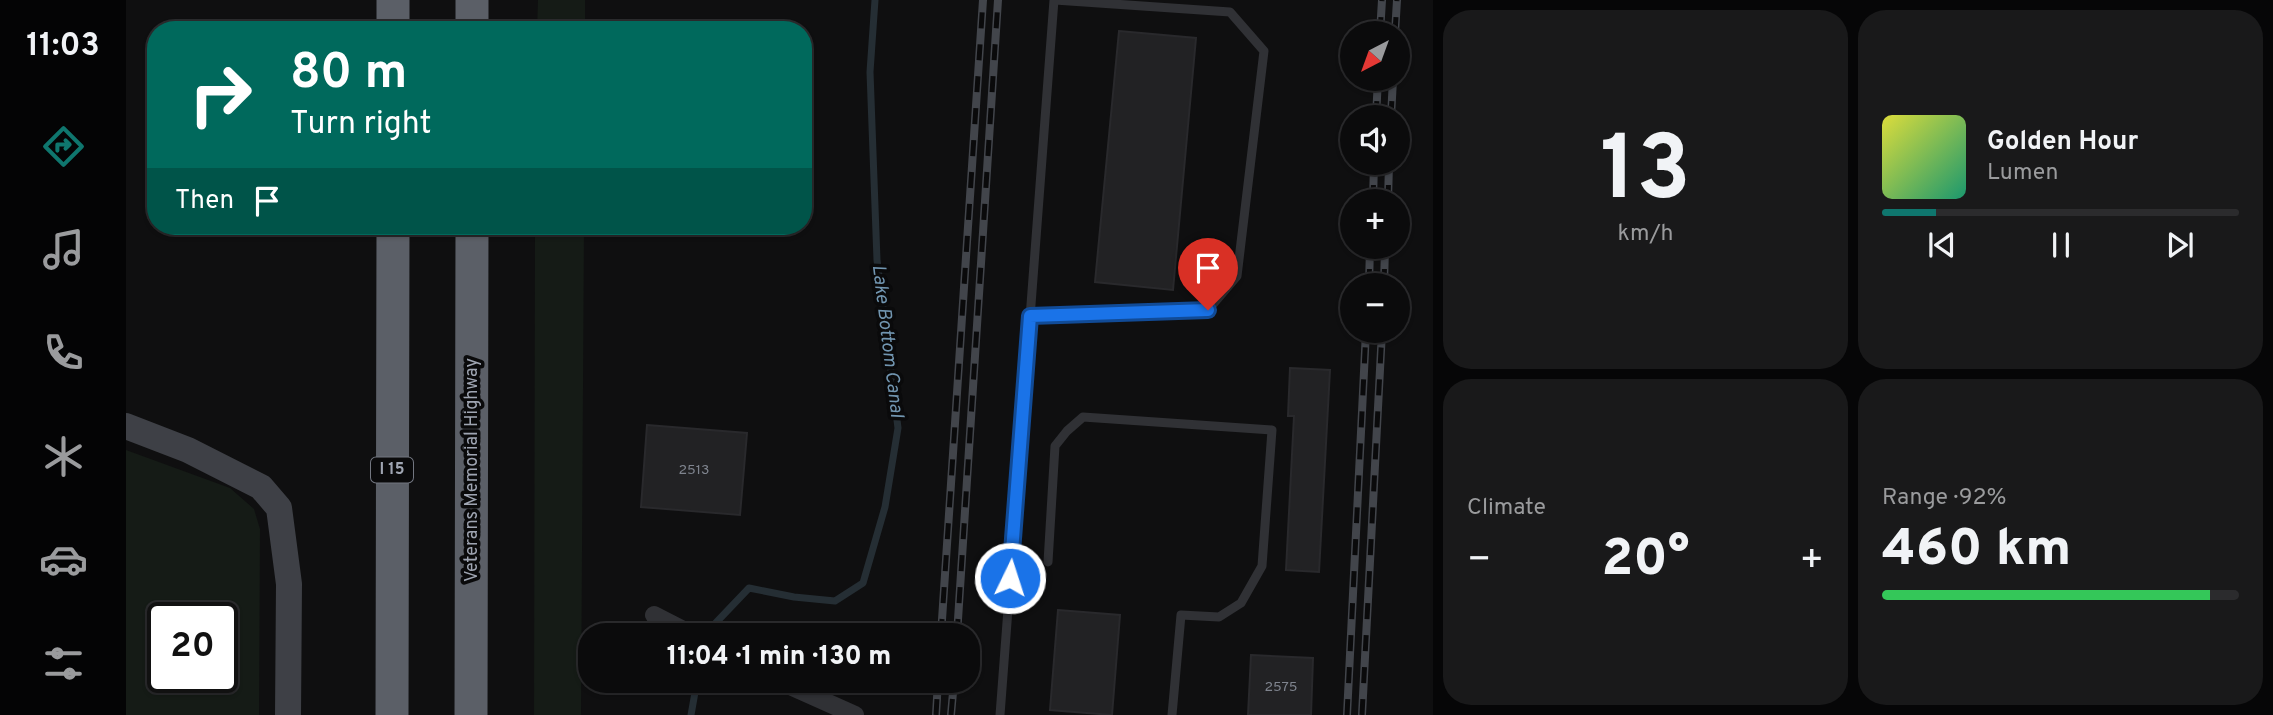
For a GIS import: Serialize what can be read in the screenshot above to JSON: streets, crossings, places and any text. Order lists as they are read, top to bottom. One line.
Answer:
{"streets":{"highway":["I 15","Veterans Memorial Highway"]},"water":["Lake Bottom Canal"],"house_numbers":["2513","2575"],"north":"bottom left","page":{"tabs":"11:03","tile":[["13","km/h"],"Climate",["Range · 92%","460 km"]],"map_buttons":["+","−"],"turn":["80 m","Turn right"],"song":["Golden Hour","Lumen"],"then":"Then","heat":["−","20°","+"],"limit":"20","trip":"11:04 · 1 min · 130 m"}}
